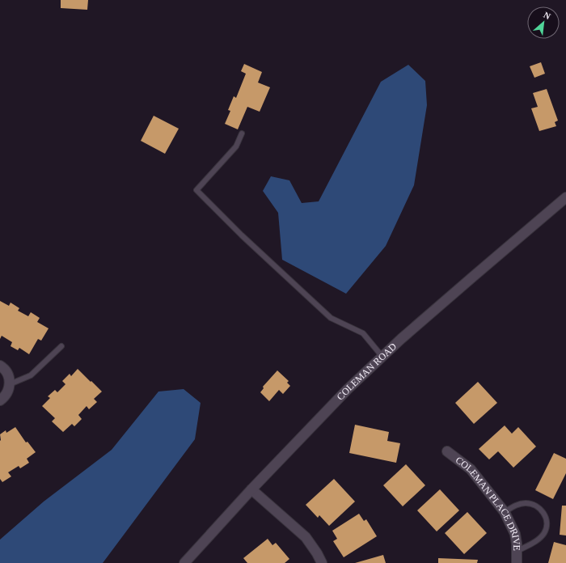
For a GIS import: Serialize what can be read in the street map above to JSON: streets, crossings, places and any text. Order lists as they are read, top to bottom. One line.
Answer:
{"streets":{"street":["COLEMAN ROAD","COLEMAN PLACE DRIVE"]},"north":"top right"}
